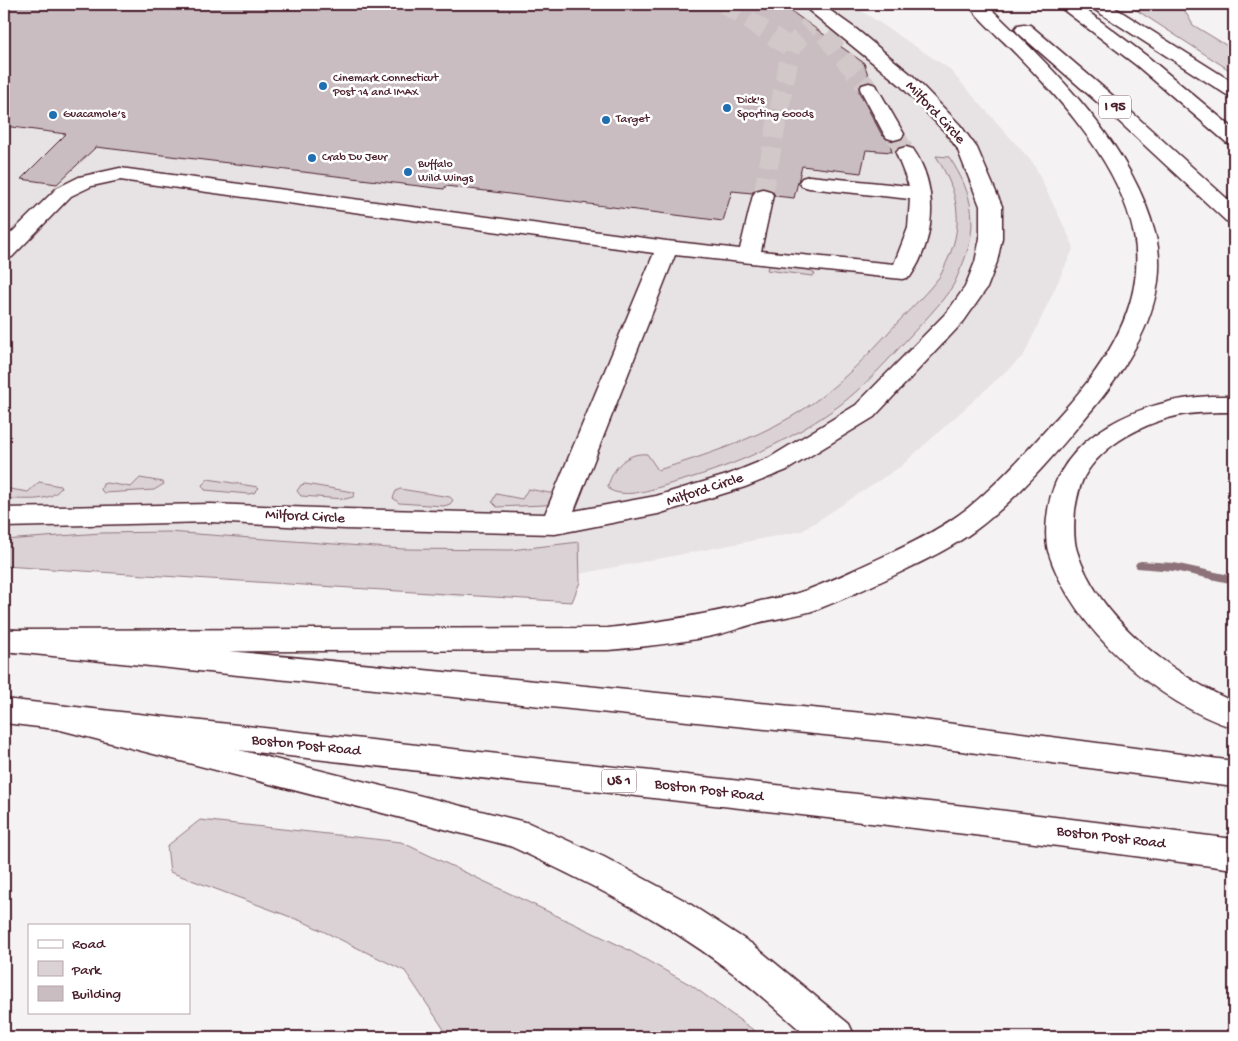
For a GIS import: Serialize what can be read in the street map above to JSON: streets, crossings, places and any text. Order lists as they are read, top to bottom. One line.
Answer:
{"streets":{"main road":["I 95","Milford Circle","Boston Post Road","US 1"]},"places":["Cinemark Connecticut Post 14 and IMAX","Dick's Sporting Goods","Guacamole’s","Target","Crab Du Jeur","Buffalo Wild Wings"],"legend":["Road","Park","Building"]}
